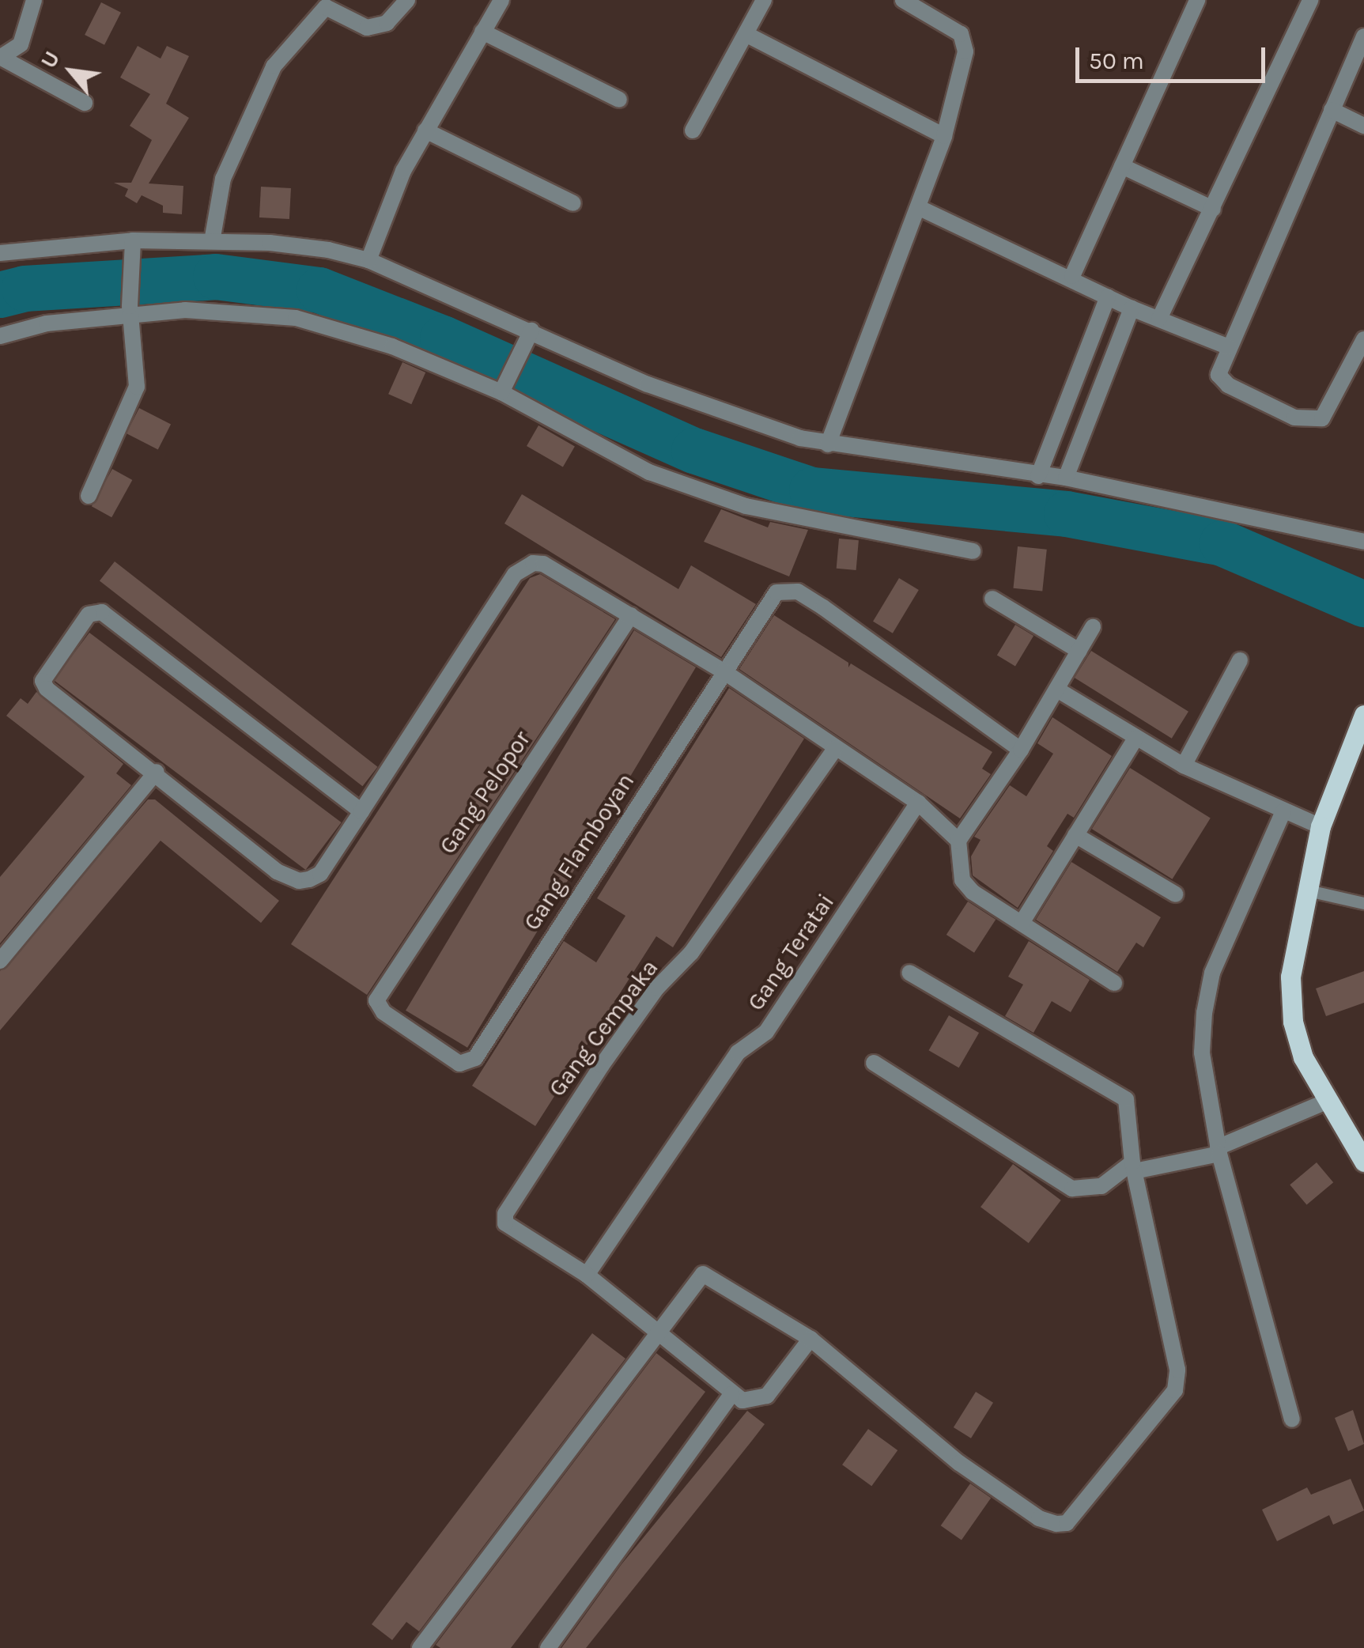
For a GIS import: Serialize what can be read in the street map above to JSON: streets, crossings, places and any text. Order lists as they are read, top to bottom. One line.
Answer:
{"streets":{"street":["Gang Pelopor","Gang Flamboyan","Gang Teratai","Gang Cempaka"]},"crossings":[["Gang Pelopor","Gang Flamboyan"],["Gang Teratai","Gang Cempaka"]],"scale_bar":"50 m","north":"top left"}
